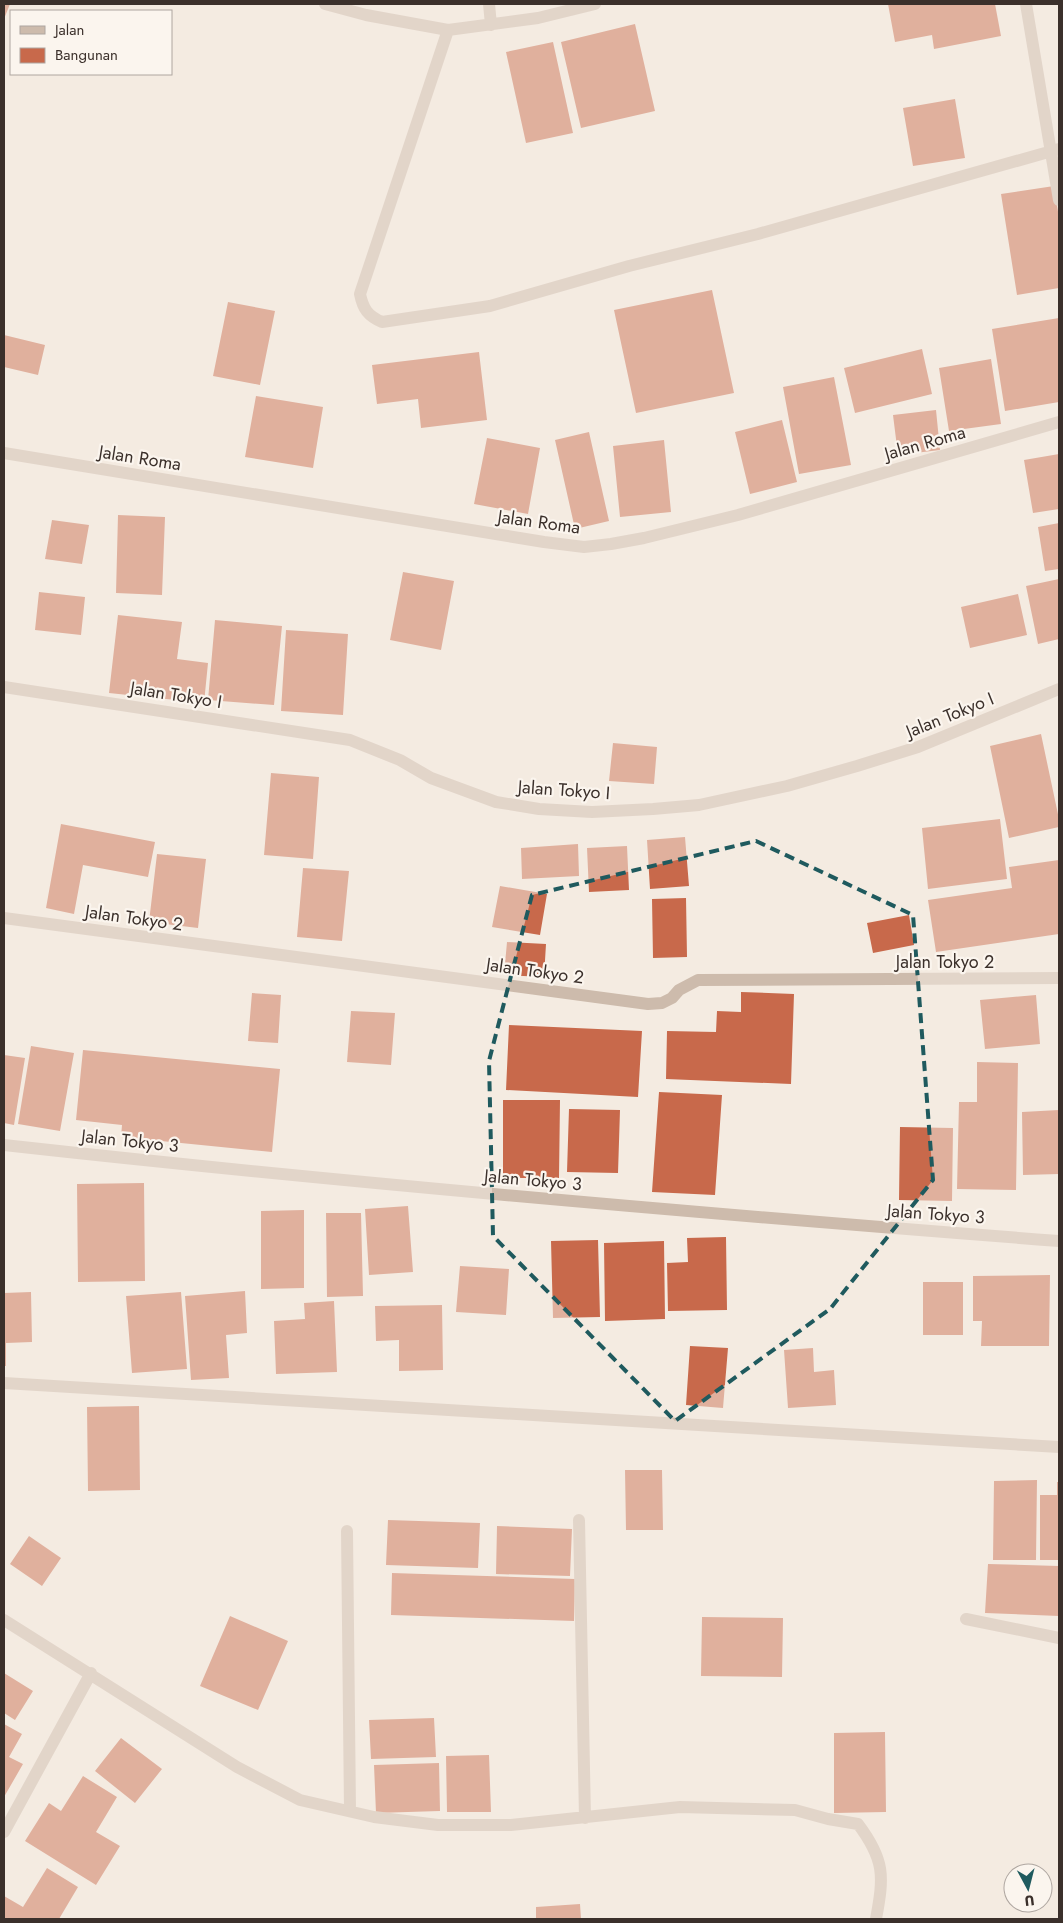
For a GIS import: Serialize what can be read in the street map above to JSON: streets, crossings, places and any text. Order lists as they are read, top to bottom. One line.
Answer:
{"streets":{"street":["Jalan Roma","Jalan Tokyo I","Jalan Tokyo 2","Jalan Tokyo 3"]},"legend":["Jalan","Bangunan"],"north":"bottom"}
